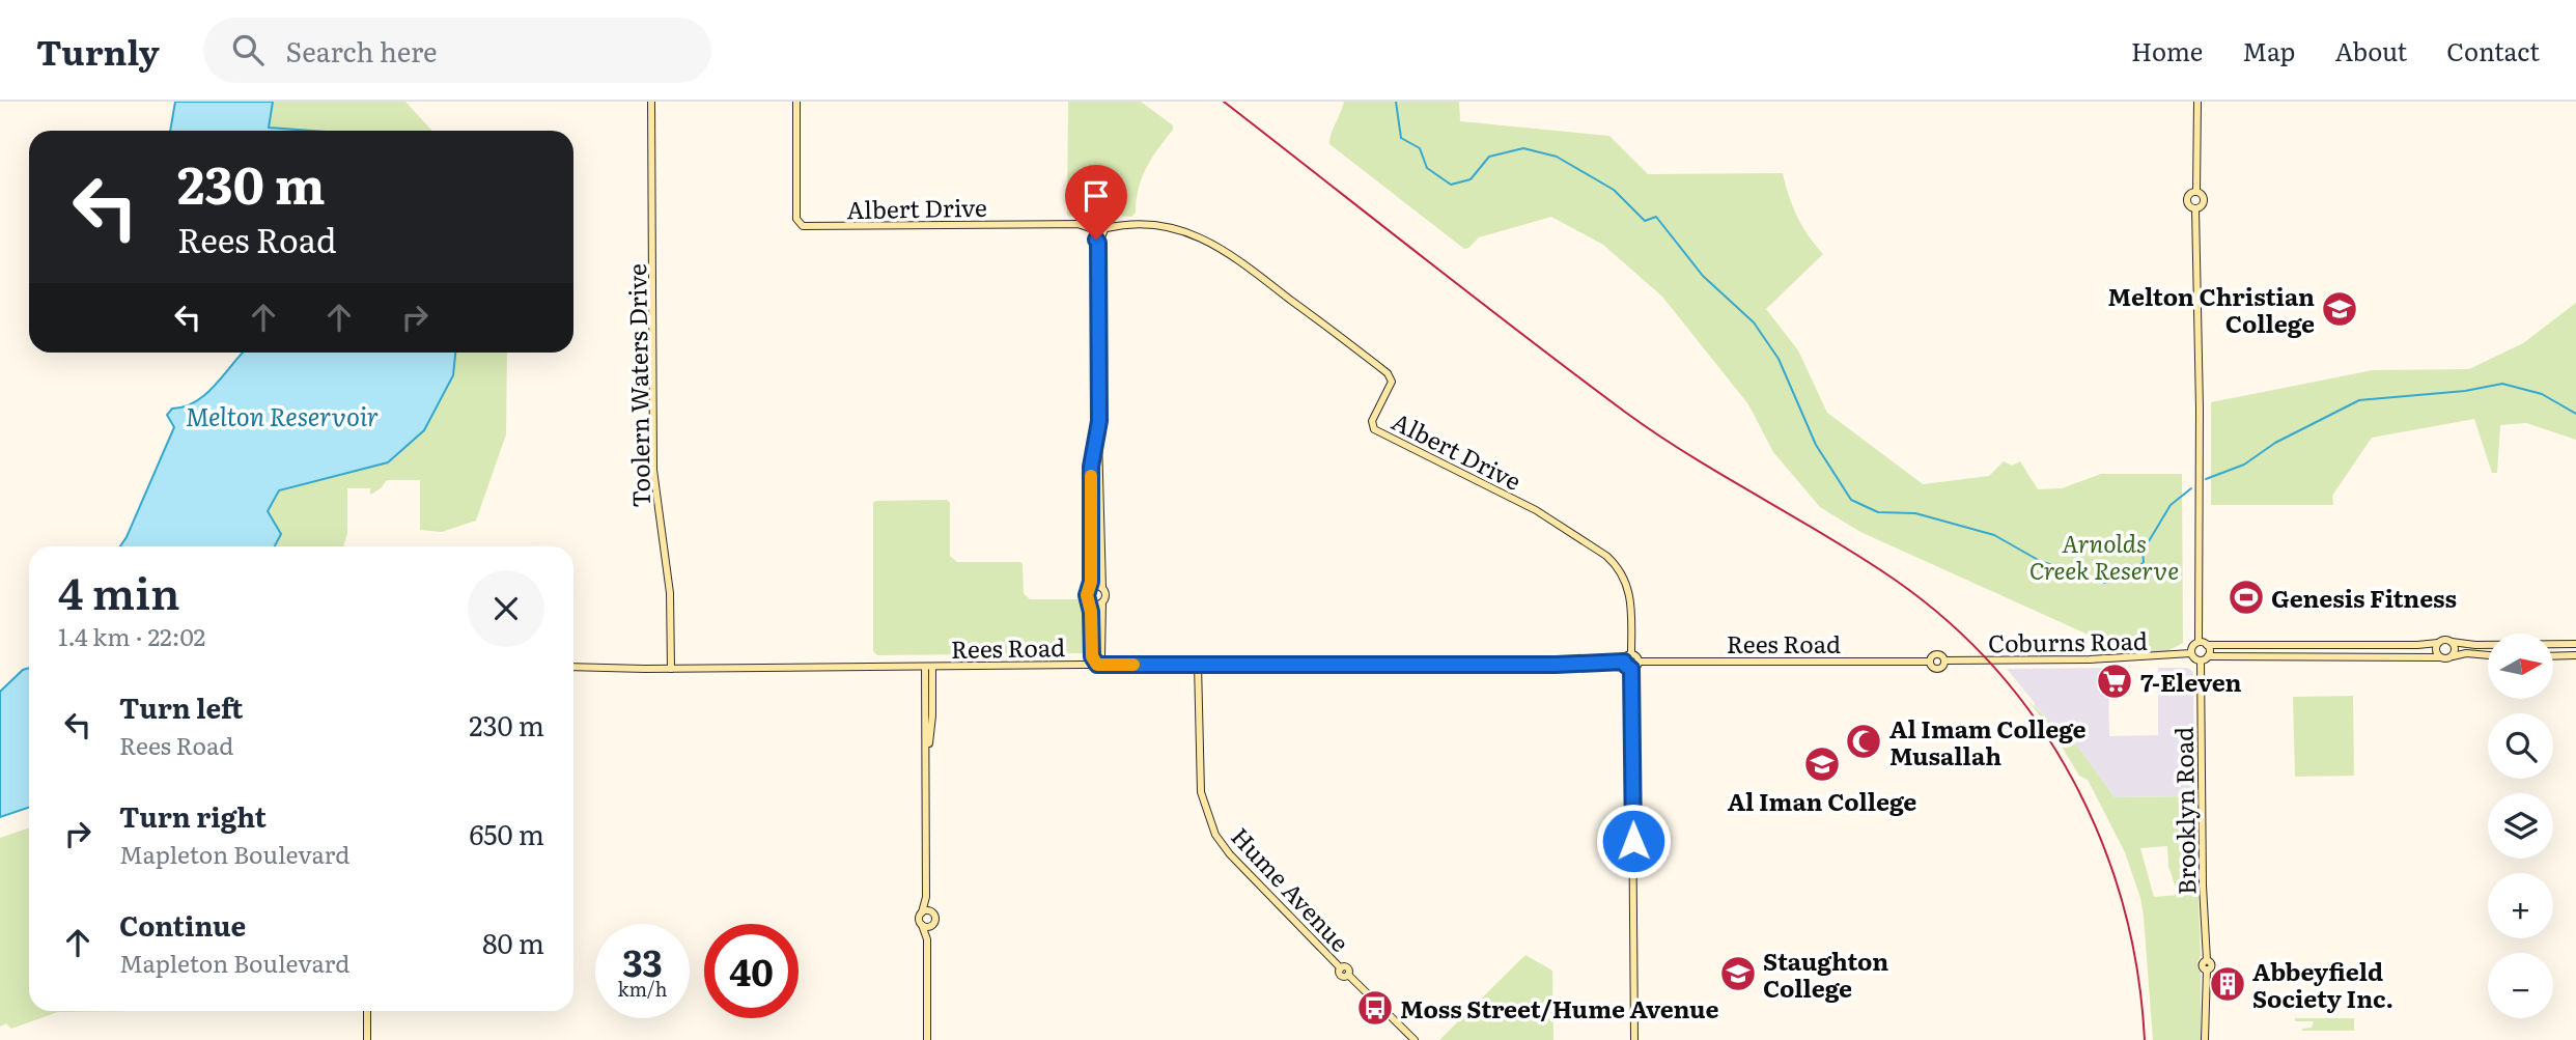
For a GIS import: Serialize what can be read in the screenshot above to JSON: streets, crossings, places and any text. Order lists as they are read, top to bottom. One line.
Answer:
{"streets":{"street":["Albert Drive","Toolern Waters Drive","Coburns Road","Rees Road","Brooklyn Road","Hume Avenue"]},"crossings":[["Albert Drive","Rees Road"],["Toolern Waters Drive","Rees Road"],["Coburns Road","Rees Road"],["Coburns Road","Brooklyn Road"],["Rees Road","Hume Avenue"]],"water":["Melton Reservoir"],"parks":["Arnolds Creek Reserve"],"places":{"school or university":["Melton Christian College","Al Iman College","Staughton College"],"sports":["Genesis Fitness"],"supermarket":["7-Eleven"],"mosque":["Al Imam College Musallah"],"building":["Abbeyfield Society Inc."],"bus stop":["Moss Street/Hume Avenue"]},"north":"right","page":{"header":"Turnly","search":"Search here","nav":["Home","Map","About","Contact"],"turn":["230 m","Rees Road"],"heading":["4 min","1.4 km · 22:02"],"map_buttons":["+","−"],"list":[{"name":"Turn left","note":"Rees Road","value":"230 m"},{"name":"Turn right","note":"Mapleton Boulevard","value":"650 m"},{"name":"Continue","note":"Mapleton Boulevard","value":"80 m"}],"speed":"33 km/h","limit":"40"}}
